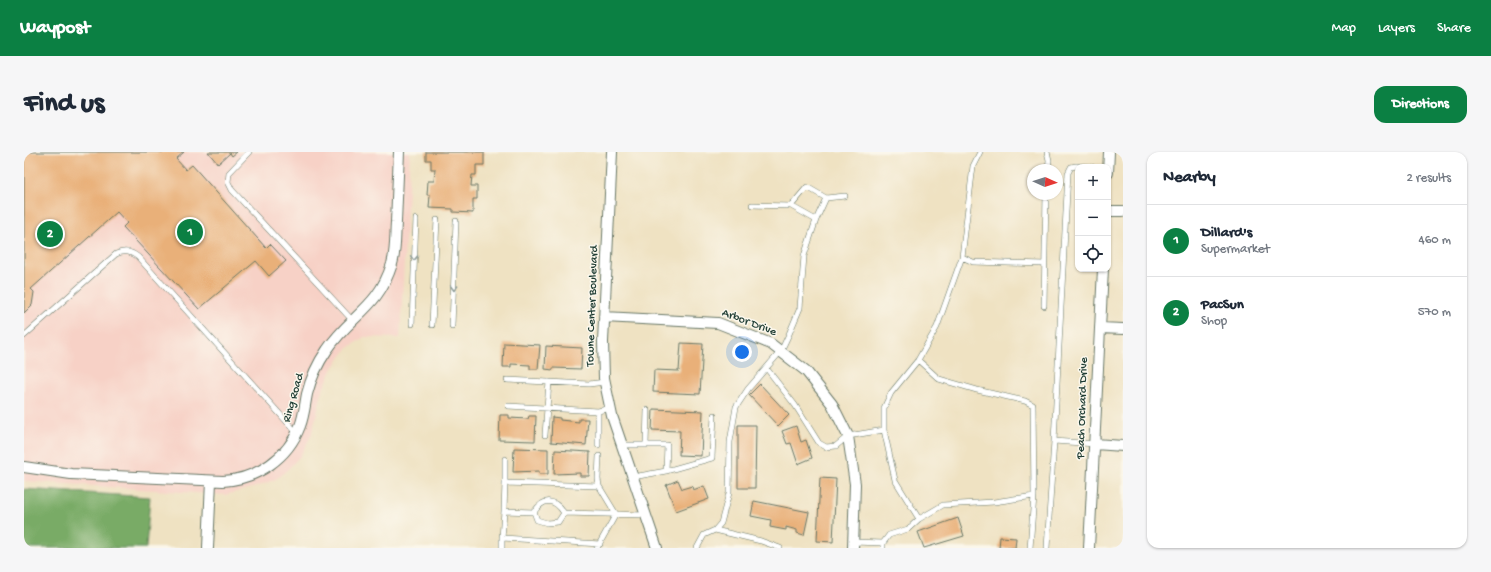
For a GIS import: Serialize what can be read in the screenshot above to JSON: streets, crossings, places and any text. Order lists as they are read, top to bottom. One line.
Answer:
{"streets":{"street":["Towne Center Boulevard","Arbor Drive","Ring Road","Peach Orchard Drive"]},"crossings":[["Towne Center Boulevard","Arbor Drive"]],"north":"right","page":{"header":"Waypost","nav":["Map","Layers","Share"],"buttons":"Directions","title":"Find us","heading":["Nearby","2 results"],"map_buttons":["+","−"],"list":[{"mark":"1","name":"Dillard's","note":"Supermarket","value":"460 m"},{"mark":"2","name":"PacSun","note":"Shop","value":"570 m"}],"pins":["1","2"]}}
